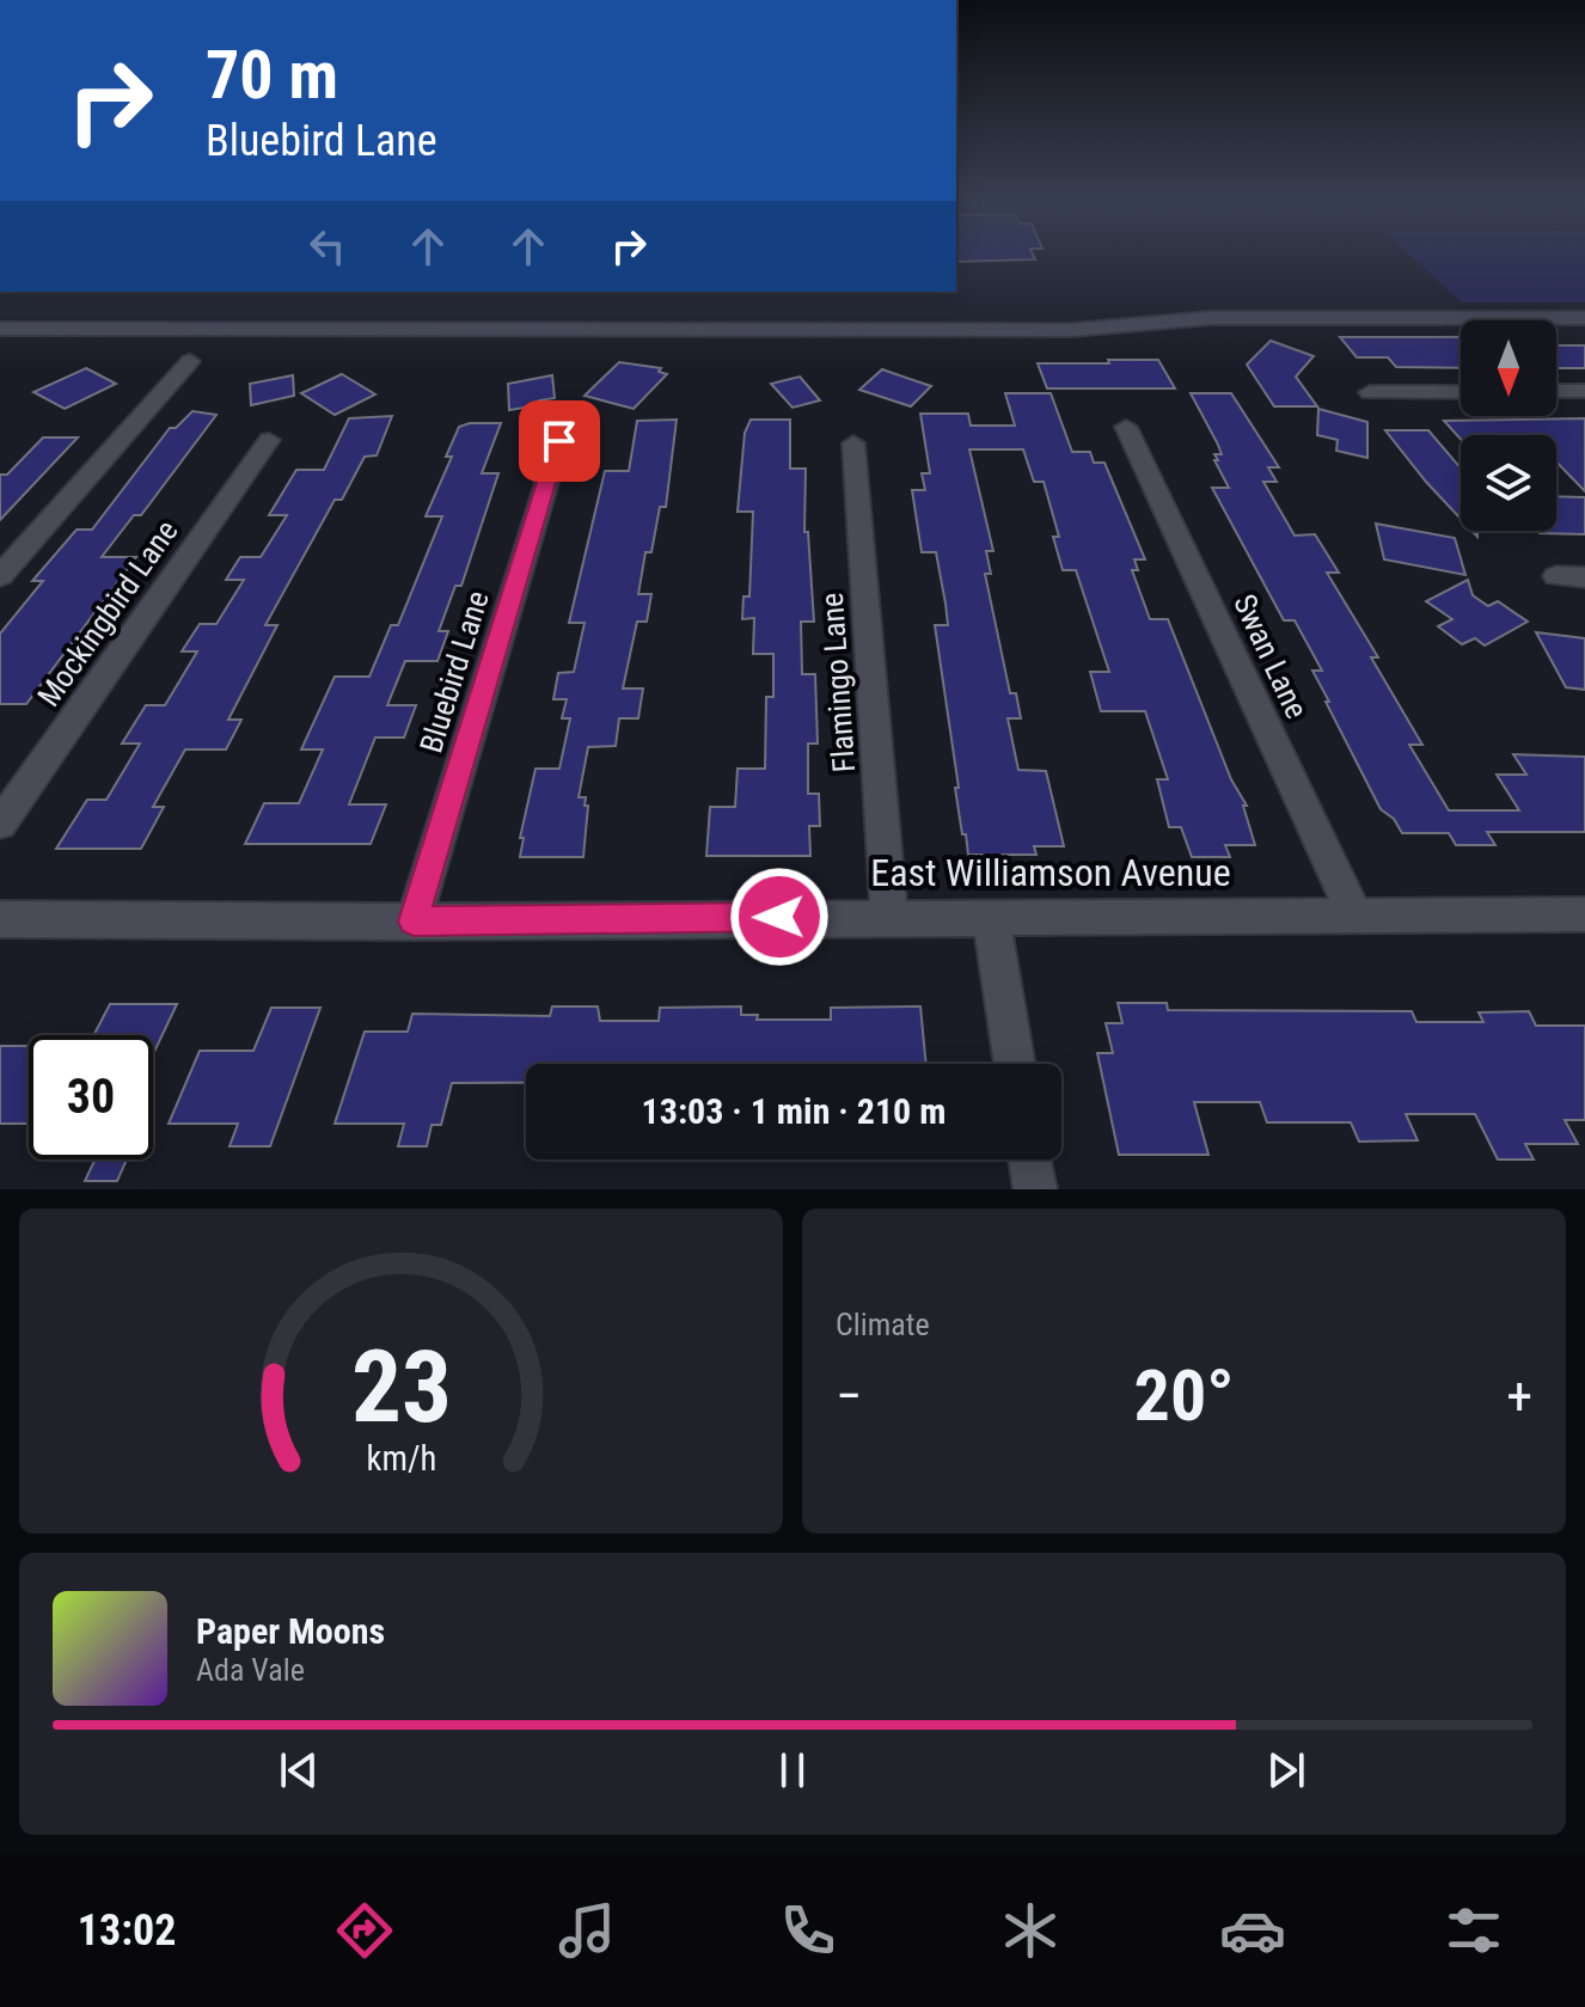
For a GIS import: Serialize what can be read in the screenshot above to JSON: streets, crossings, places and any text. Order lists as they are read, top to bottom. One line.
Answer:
{"streets":{"street":["Mockingbird Lane","Swan Lane","Bluebird Lane","Flamingo Lane","East Williamson Avenue"]},"crossings":[["Swan Lane","East Williamson Avenue"],["Bluebird Lane","East Williamson Avenue"],["Flamingo Lane","East Williamson Avenue"]],"north":"bottom","page":{"turn":["70 m","Bluebird Lane"],"limit":"30","trip":"13:03 · 1 min · 210 m","tile":"Climate","heat":["−","20°","+"],"song":["Paper Moons","Ada Vale"],"tabs":"13:02","gauge":["23","km/h"]}}
